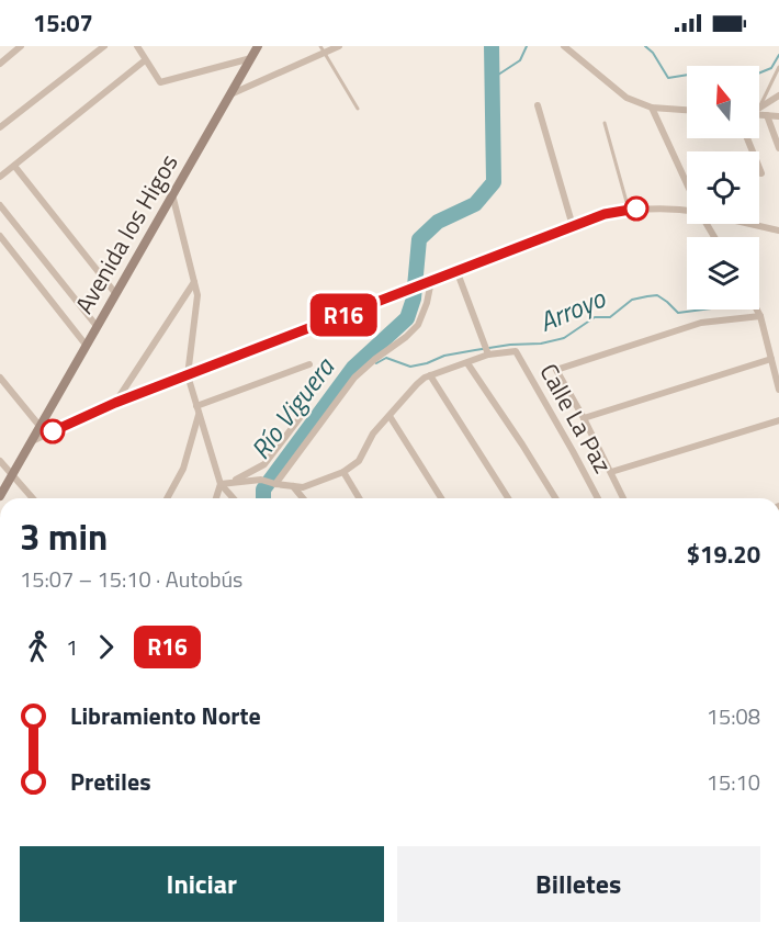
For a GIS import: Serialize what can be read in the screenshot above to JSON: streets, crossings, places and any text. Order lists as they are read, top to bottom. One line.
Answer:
{"streets":{"street":["Avenida los Higos","Calle La Paz"]},"water":["Arroyo","Río Viguera"],"lines":["bus line R16"],"north":"top","page":{"status":"15:07","on_map":"R16","heading":["3 min","15:07 – 15:10 · Autobús","$19.20"],"legs":["1","R16"],"list":[{"name":"Libramiento Norte","value":"15:08"},{"name":"Pretiles","value":"15:10"}],"buttons":["Iniciar","Billetes"]}}
